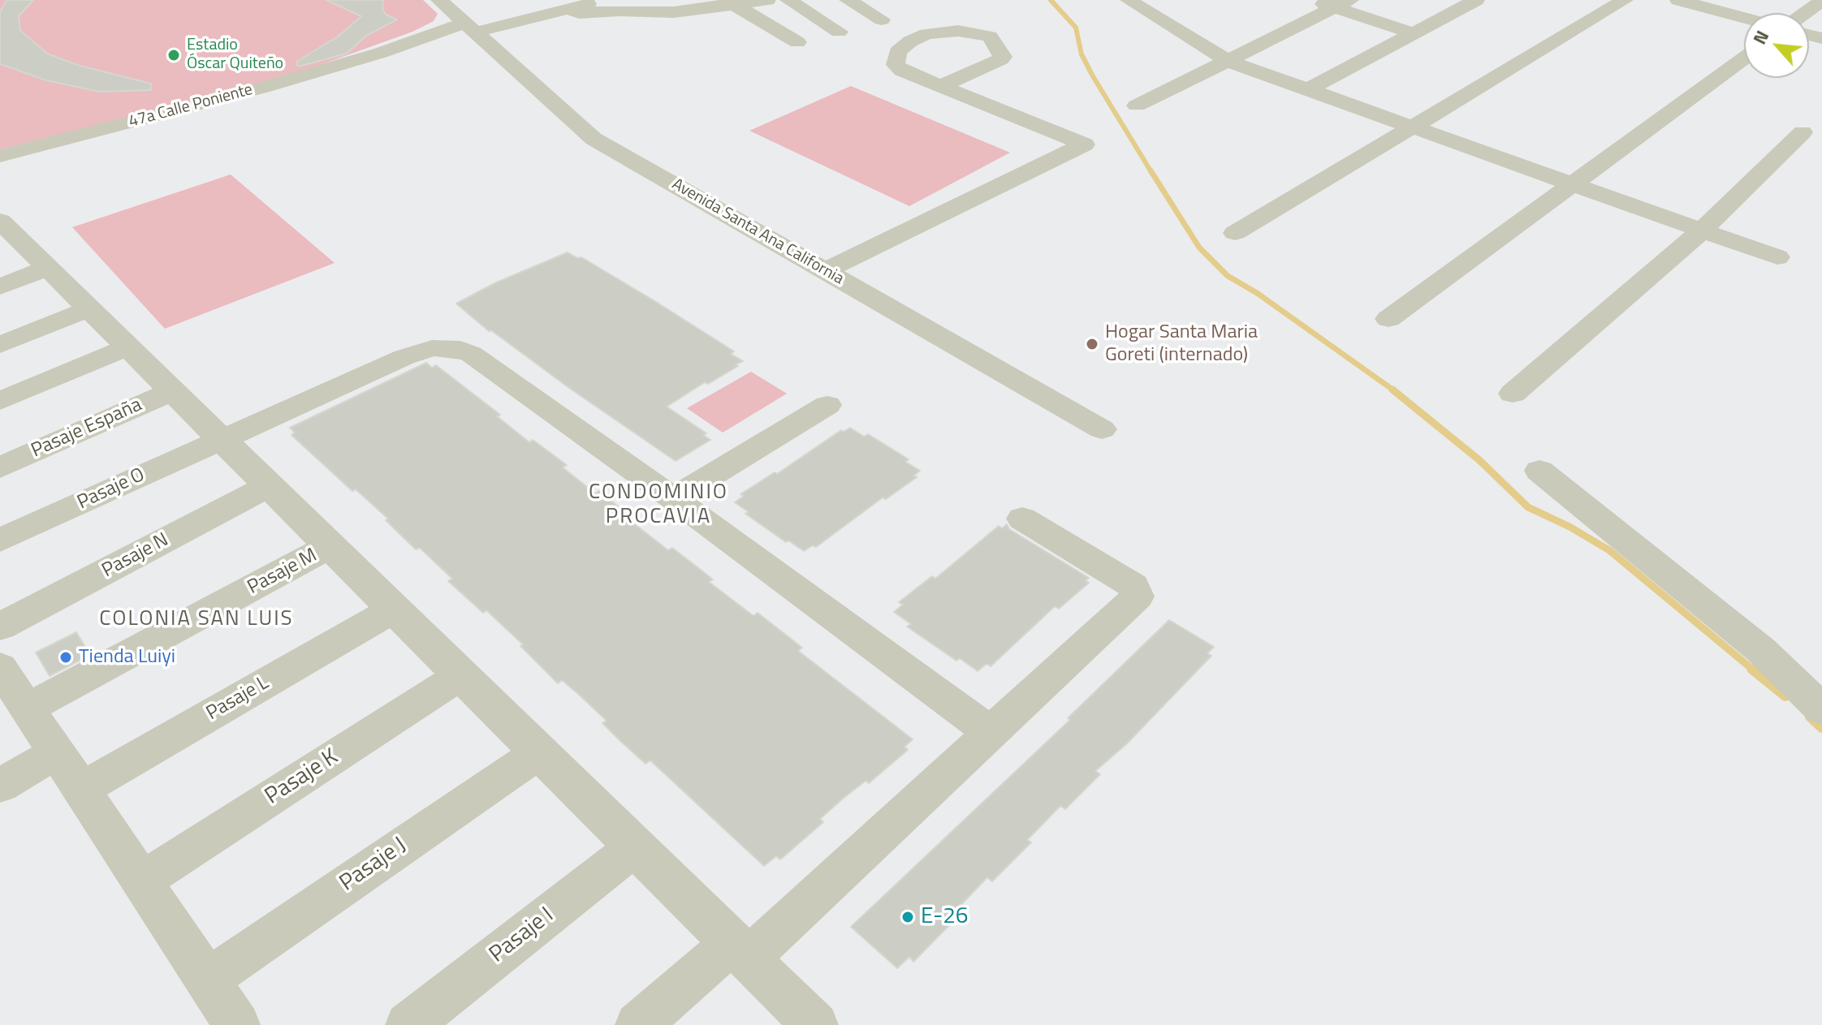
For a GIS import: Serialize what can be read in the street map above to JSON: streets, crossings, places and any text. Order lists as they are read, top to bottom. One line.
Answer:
{"streets":{"street":["47a Calle Poniente","Avenida Santa Ana California","Pasaje España","Pasaje O","Pasaje N","Pasaje M","Pasaje L","Pasaje K","Pasaje J","Pasaje I"]},"crossings":[["47a Calle Poniente","Avenida Santa Ana California"]],"districts":["CONDOMINIO PROCAVIA","COLONIA SAN LUIS"],"places":["Estadio Óscar Quiteño","Hogar Santa Maria Goreti (internado)","Tienda Luiyi","E-26"],"north":"top left"}
